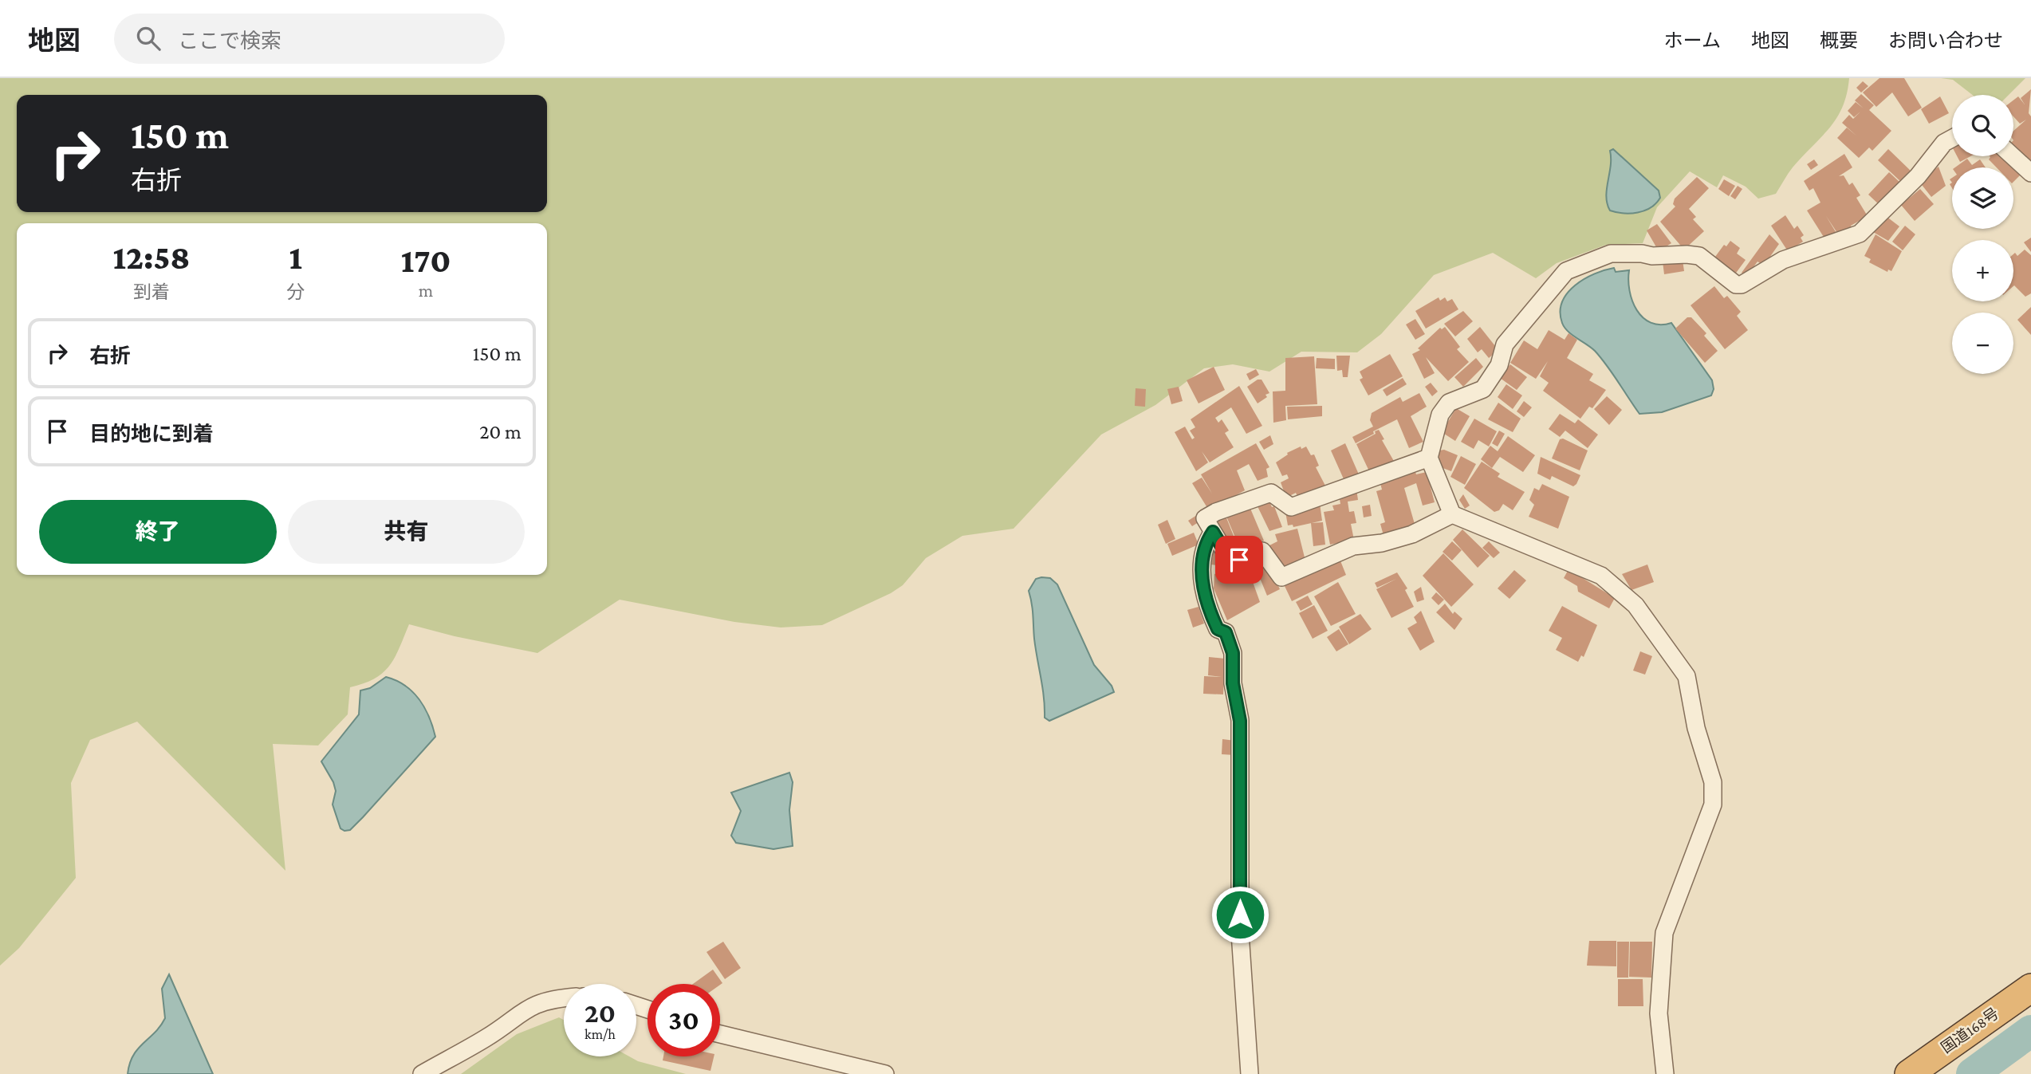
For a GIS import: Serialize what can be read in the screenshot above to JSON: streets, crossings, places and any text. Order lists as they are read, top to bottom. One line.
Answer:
{"streets":{"highway":["国道168号"]},"page":{"header":"地図","search":"ここで検索","nav":["ホーム","地図","概要","お問い合わせ"],"map_buttons":["+","−"],"turn":["150 m","右折"],"eta":["12:58","到着","1","分","170","m"],"list":[{"name":"右折","value":"150 m"},{"name":"目的地に到着","value":"20 m"}],"buttons":["終了","共有"],"speed":"20 km/h","limit":"30"}}
